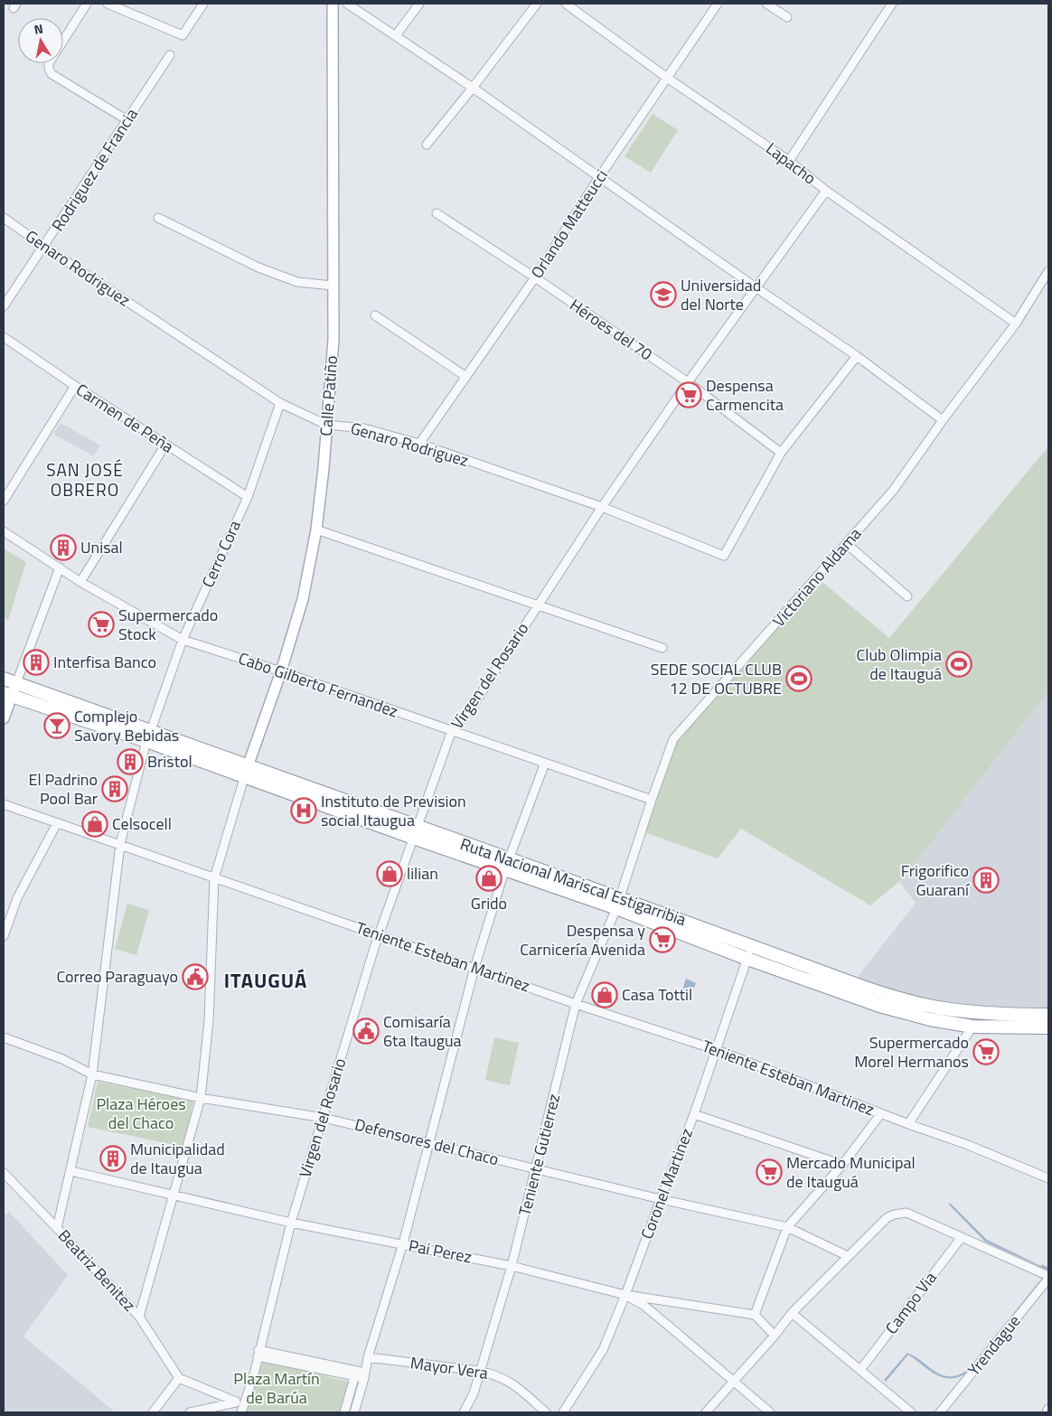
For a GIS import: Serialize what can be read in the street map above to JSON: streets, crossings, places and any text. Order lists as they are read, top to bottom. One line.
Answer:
{"streets":{"highway":["Ruta Nacional Mariscal Estigarribia"],"main road":["Calle Patiño"],"street":["Lapacho","Rodriguez de Francia","Orlando Matteucci","Genaro Rodriguez","Héroes del 70","Carmen de Peña","Cerro Cora","Victoriano Aldama","Virgen del Rosario","Cabo Gilberto Fernandez","Teniente Esteban Martinez","Defensores del Chaco","Teniente Gutierrez","Coronel Martinez","Pai Perez","Beatriz Benitez","Campo Via","Yrendague","Mayor Vera"]},"crossings":[["Lapacho","Orlando Matteucci"],["Lapacho","Victoriano Aldama"],["Lapacho","Virgen del Rosario"],["Rodriguez de Francia","Genaro Rodriguez"],["Orlando Matteucci","Genaro Rodriguez"],["Orlando Matteucci","Héroes del 70"],["Genaro Rodriguez","Héroes del 70"],["Genaro Rodriguez","Calle Patiño"],["Genaro Rodriguez","Cerro Cora"],["Genaro Rodriguez","Virgen del Rosario"],["Héroes del 70","Virgen del Rosario"],["Calle Patiño","Cabo Gilberto Fernandez"],["Calle Patiño","Ruta Nacional Mariscal Estigarribia"],["Carmen de Peña","Cerro Cora"],["Cerro Cora","Cabo Gilberto Fernandez"],["Cerro Cora","Ruta Nacional Mariscal Estigarribia"],["Cerro Cora","Teniente Esteban Martinez"],["Cerro Cora","Defensores del Chaco"],["Cerro Cora","Pai Perez"],["Cerro Cora","Beatriz Benitez"],["Victoriano Aldama","Cabo Gilberto Fernandez"],["Victoriano Aldama","Ruta Nacional Mariscal Estigarribia"],["Victoriano Aldama","Teniente Gutierrez"],["Virgen del Rosario","Cabo Gilberto Fernandez"],["Virgen del Rosario","Ruta Nacional Mariscal Estigarribia"],["Virgen del Rosario","Teniente Esteban Martinez"],["Virgen del Rosario","Defensores del Chaco"],["Virgen del Rosario","Pai Perez"],["Ruta Nacional Mariscal Estigarribia","Teniente Gutierrez"],["Ruta Nacional Mariscal Estigarribia","Coronel Martinez"],["Teniente Esteban Martinez","Defensores del Chaco"],["Teniente Esteban Martinez","Teniente Gutierrez"],["Teniente Esteban Martinez","Coronel Martinez"],["Defensores del Chaco","Teniente Gutierrez"],["Defensores del Chaco","Coronel Martinez"],["Teniente Gutierrez","Pai Perez"],["Teniente Gutierrez","Mayor Vera"],["Coronel Martinez","Pai Perez"]],"districts":["SAN JOSÉ OBRERO","ITAUGUÁ"],"parks":["Plaza Héroes del Chaco","Plaza Martín de Barúa"],"places":{"school or university":["Universidad del Norte"],"supermarket":["Despensa Carmencita","Supermercado Stock","Despensa y Carnicería Avenida","Supermercado Morel Hermanos","Mercado Municipal de Itauguá"],"building":["Unisal","Interfisa Banco","Bristol","El Padrino Pool Bar","Frigorifico Guaraní","Municipalidad de Itaugua"],"sports":["Club Olimpia de Itauguá","SEDE SOCIAL CLUB 12 DE OCTUBRE"],"bar":["Complejo Savory Bebidas"],"hospital":["Instituto de Prevision social Itaugua"],"shop":["Celsocell","lilian","Grido","Casa Tottil"],"public building":["Correo Paraguayo","Comisaría 6ta Itaugua"]},"north":"top"}
